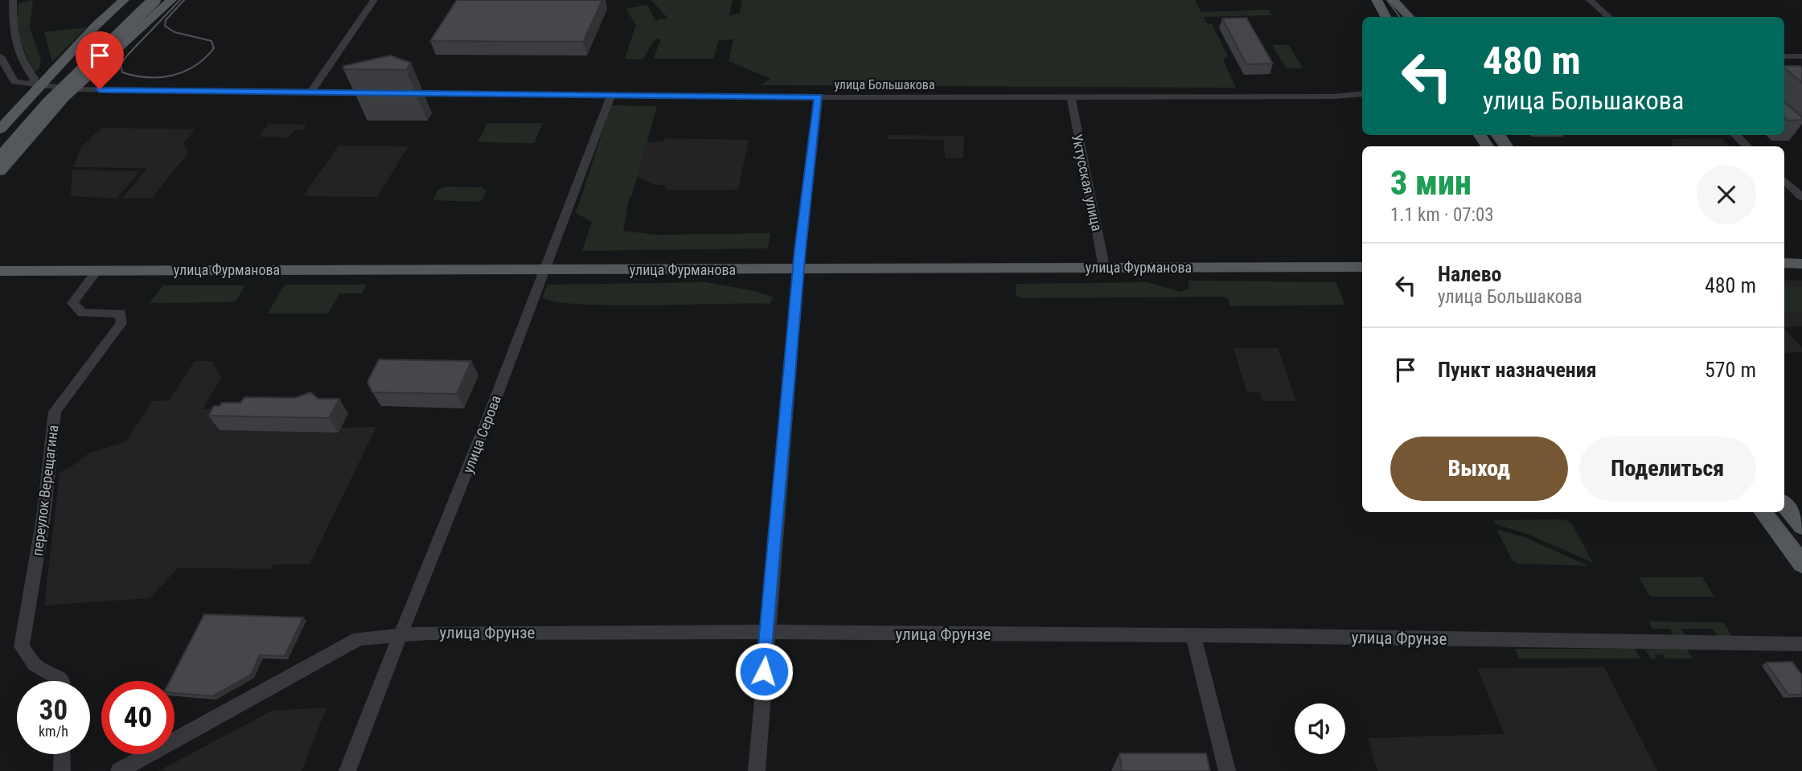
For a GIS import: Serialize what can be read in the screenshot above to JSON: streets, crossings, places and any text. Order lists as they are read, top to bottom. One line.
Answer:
{"streets":{"main road":["улица Фурманова"],"street":["улица Большакова","Уктусская улица","улица Серова","переулок Верещагина","улица Фрунзе"]},"crossings":[["улица Большакова","Уктусская улица"],["улица Большакова","улица Серова"],["Уктусская улица","улица Фурманова"],["улица Фурманова","улица Серова"],["улица Фурманова","переулок Верещагина"],["улица Серова","улица Фрунзе"]],"page":{"turn":["480 m","улица Большакова"],"heading":["3 мин","1.1 km · 07:03"],"list":[{"name":"Налево","note":"улица Большакова","value":"480 m"},{"name":"Пункт назначения","value":"570 m"}],"buttons":["Выход","Поделиться"],"speed":"30 km/h","limit":"40"}}
